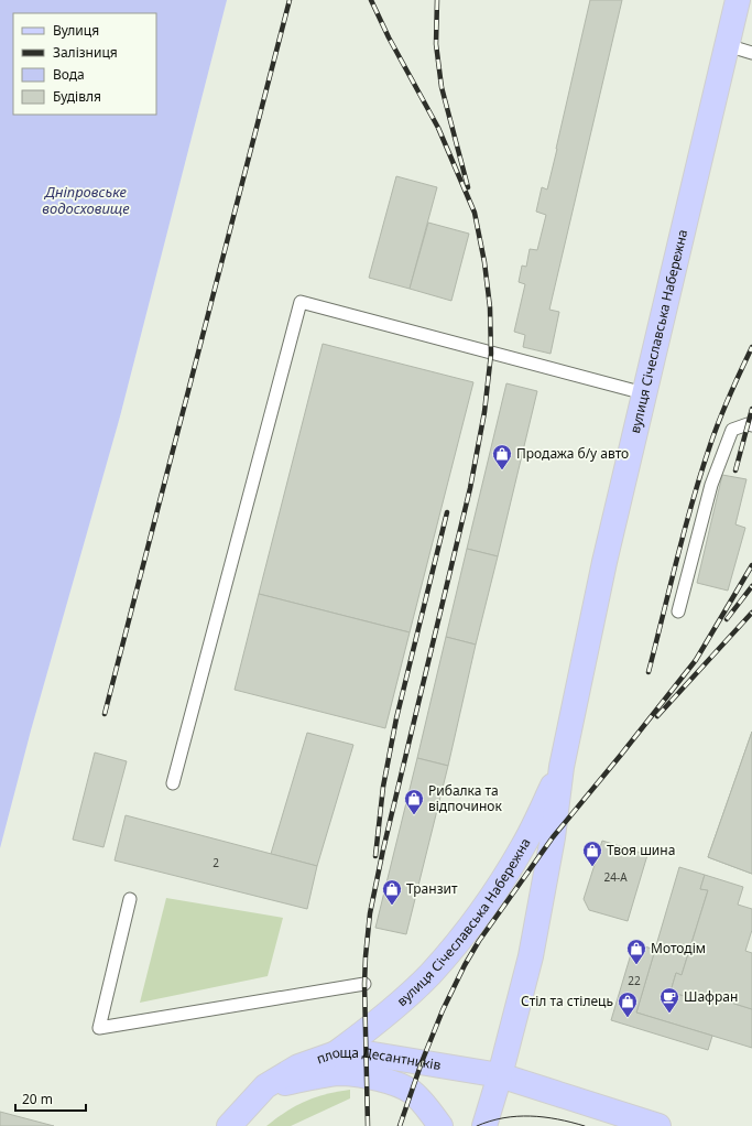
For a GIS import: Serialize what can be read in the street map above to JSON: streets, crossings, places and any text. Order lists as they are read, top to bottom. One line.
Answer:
{"streets":{"main road":["вулиця Січеславська Набережна","площа Десантників"]},"crossings":[["вулиця Січеславська Набережна","площа Десантників"]],"water":["Дніпровське водосховище"],"places":{"shop":["Продажа б/у авто","Рибалка та відпочинок","Твоя шина","Транзит","Мотодім","Стіл та стілець"],"cafe":["Шафран"]},"house_numbers":["2","24-А","22"],"legend":["Вулиця","Залізниця","Вода","Будівля"],"scale_bar":"20 m"}
